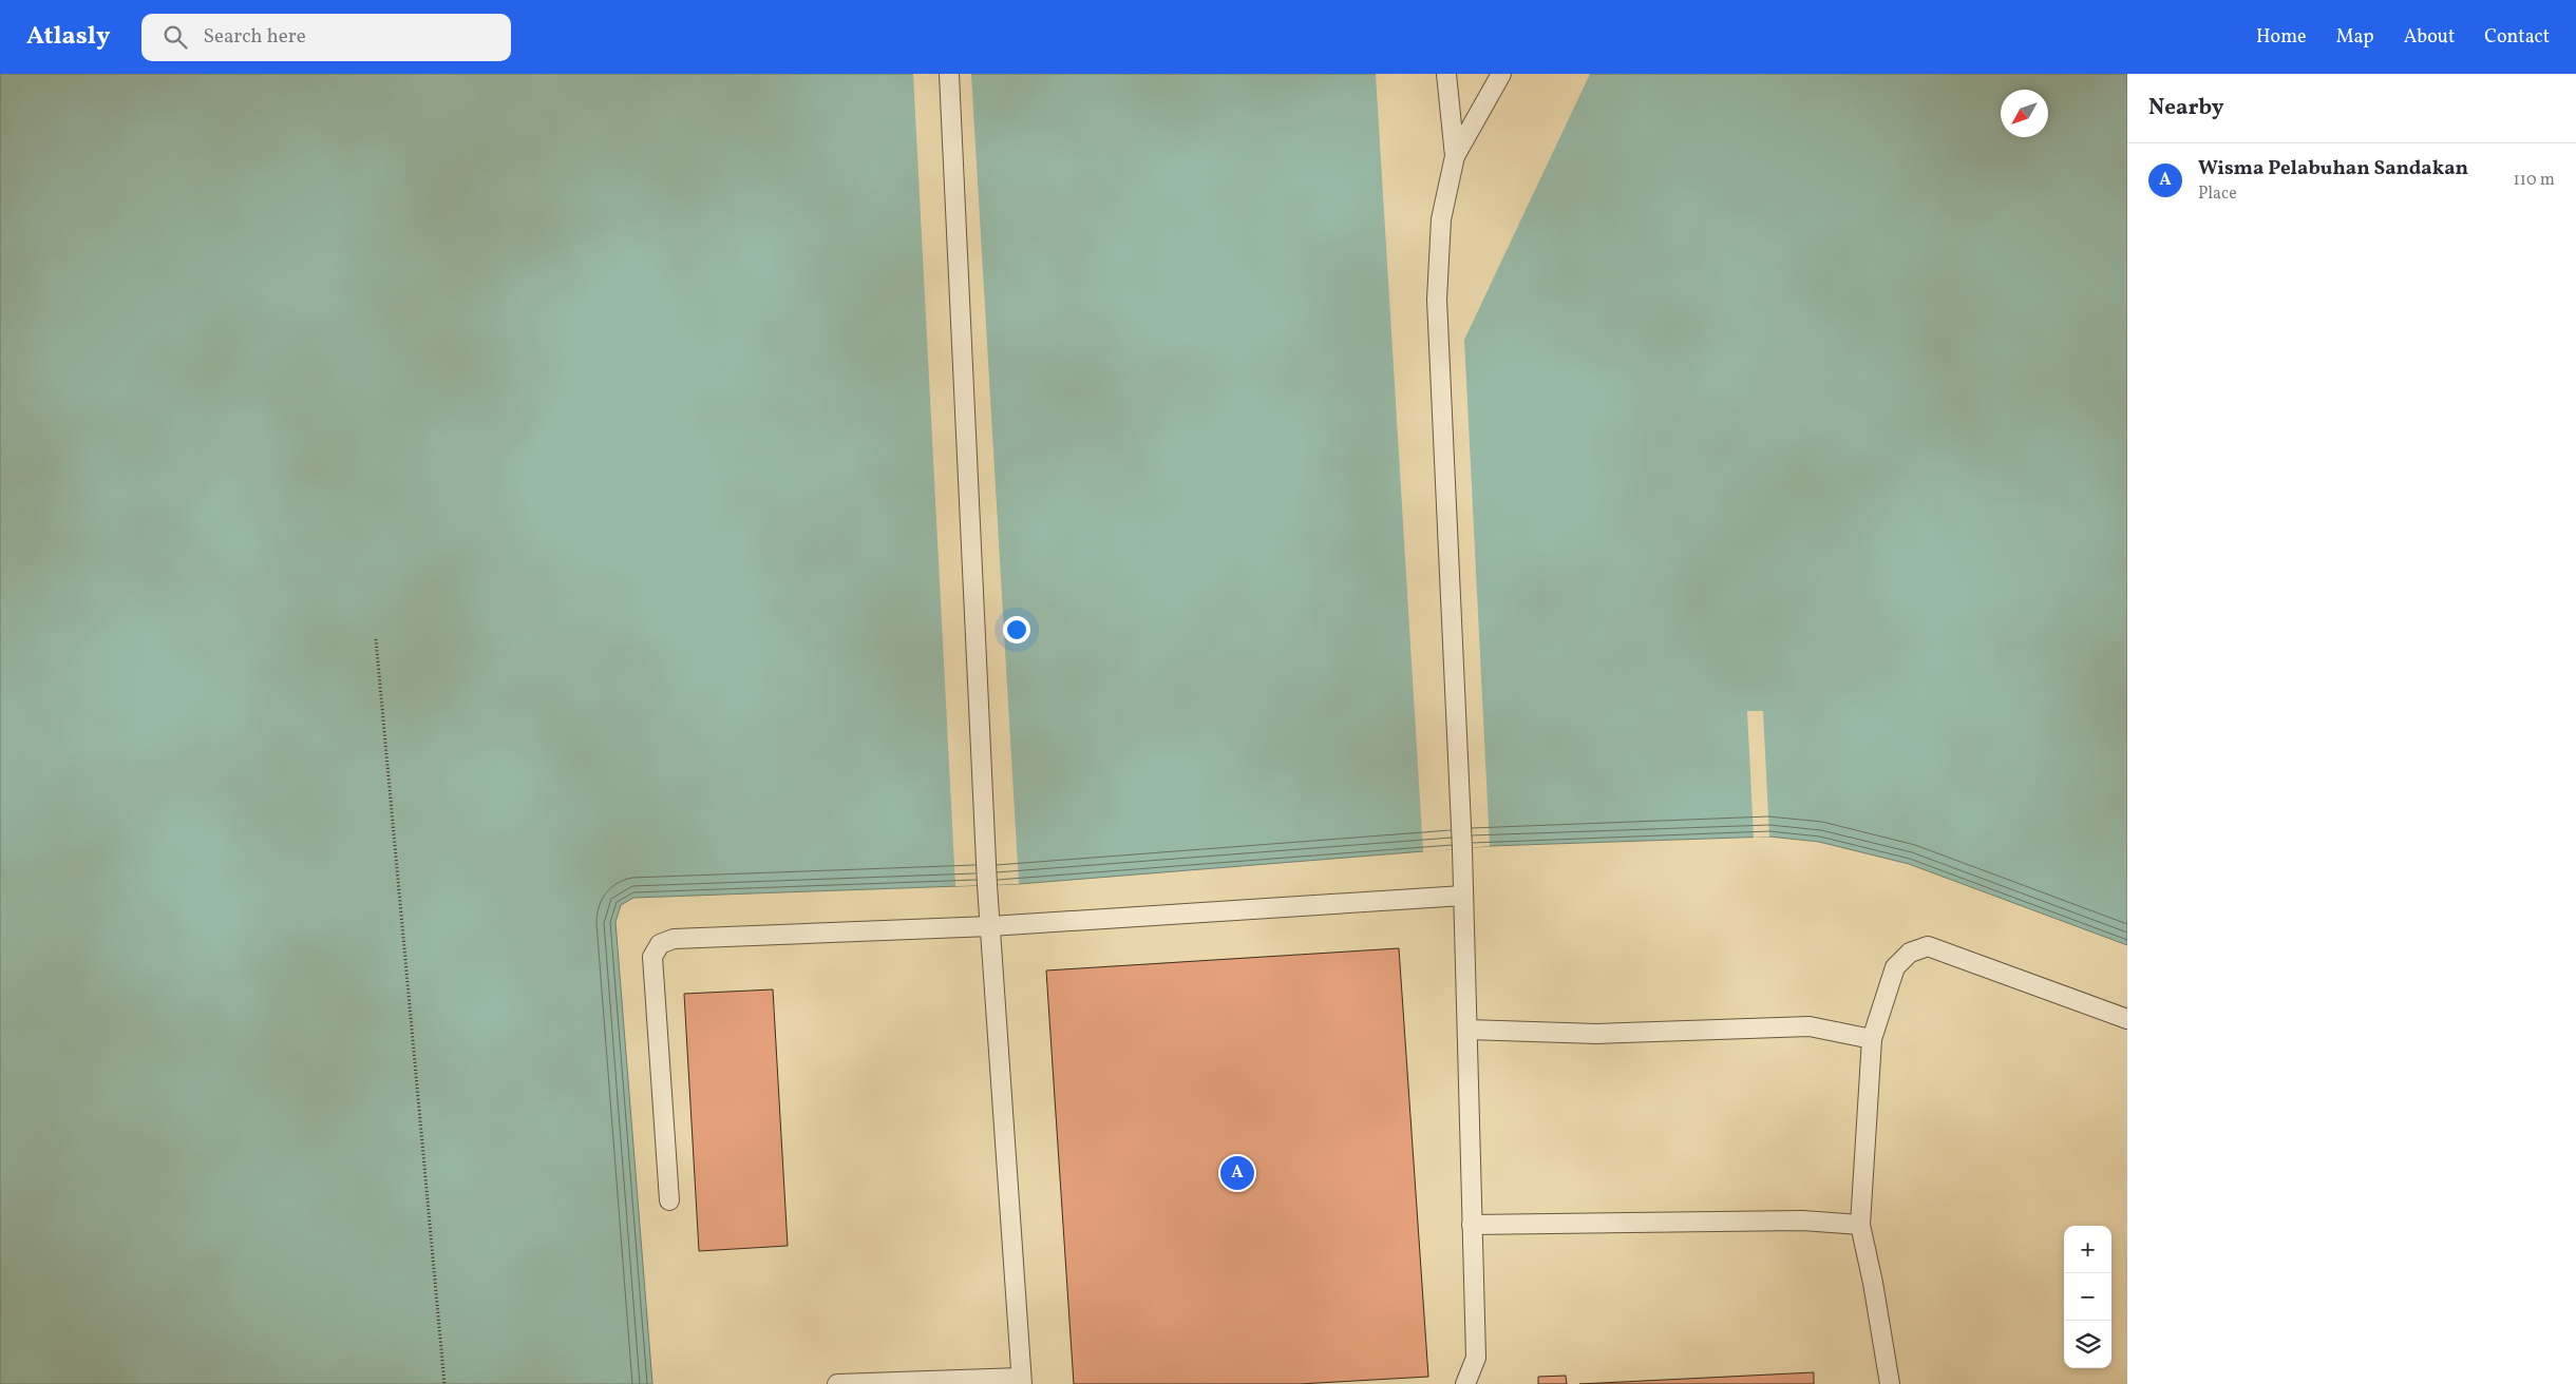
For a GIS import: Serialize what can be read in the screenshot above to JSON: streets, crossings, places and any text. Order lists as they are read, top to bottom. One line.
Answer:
{"north":"bottom left","page":{"header":"Atlasly","search":"Search here","nav":["Home","Map","About","Contact"],"heading":"Nearby","list":[{"mark":"A","name":"Wisma Pelabuhan Sandakan","note":"Place","value":"110 m"}],"pins":"A","map_buttons":["+","−"]}}
